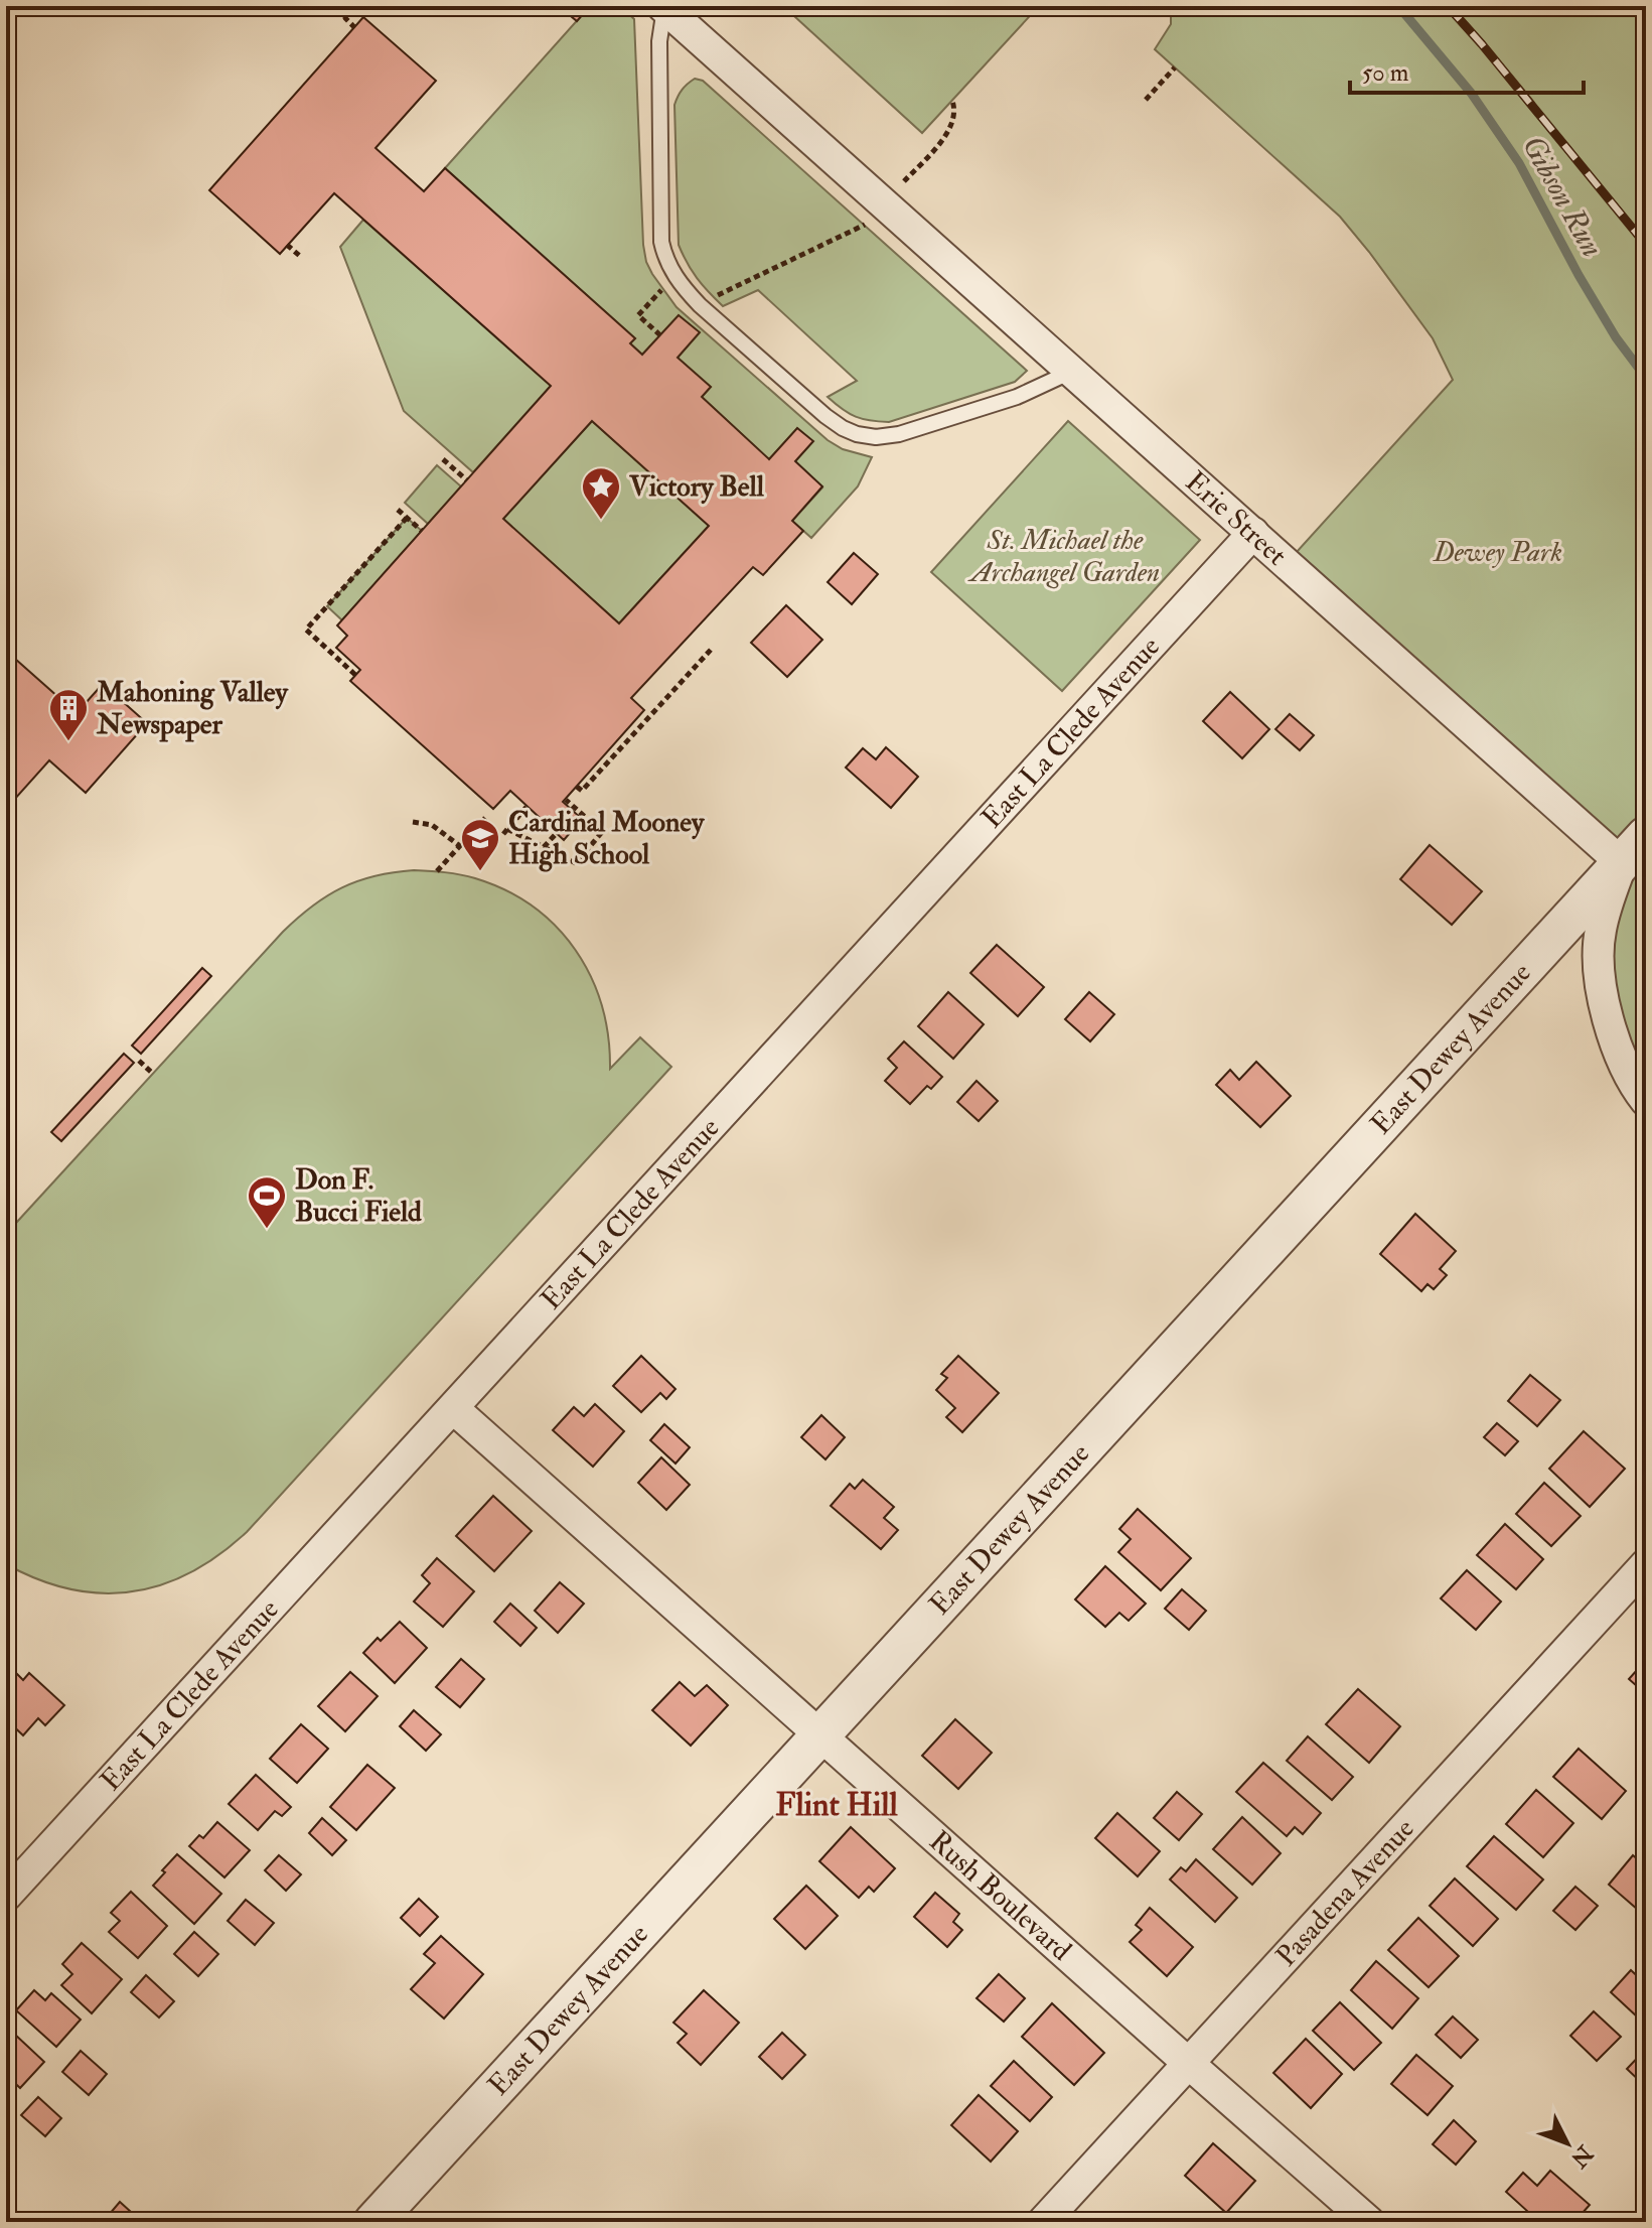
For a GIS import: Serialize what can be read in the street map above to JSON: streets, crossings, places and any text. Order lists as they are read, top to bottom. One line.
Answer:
{"streets":{"street":["Erie Street","East La Clede Avenue","East Dewey Avenue","Pasadena Avenue","Rush Boulevard"]},"crossings":[["Erie Street","East La Clede Avenue"],["Erie Street","East Dewey Avenue"],["East La Clede Avenue","Rush Boulevard"],["East Dewey Avenue","Rush Boulevard"],["Pasadena Avenue","Rush Boulevard"]],"districts":["Flint Hill"],"water":["Gibson Run"],"parks":["St. Michael the Archangel Garden","Dewey Park"],"places":{"place":["Victory Bell"],"building":["Mahoning Valley Newspaper"],"school or university":["Cardinal Mooney High School"],"sports":["Don F. Bucci Field"]},"scale_bar":"50 m","north":"bottom right"}
